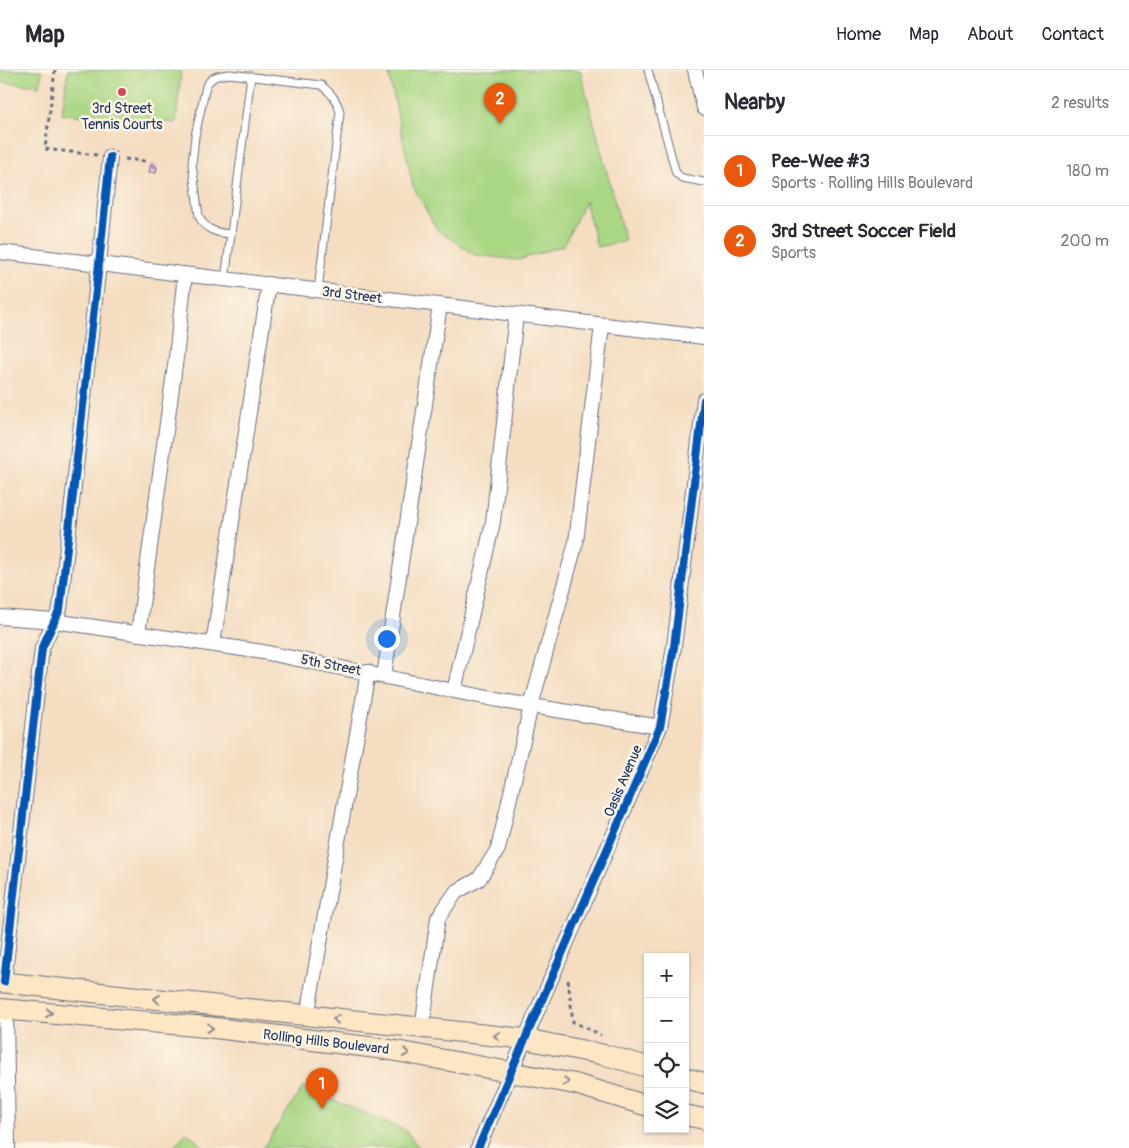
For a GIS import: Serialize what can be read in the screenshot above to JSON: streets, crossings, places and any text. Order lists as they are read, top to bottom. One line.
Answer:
{"streets":{"main road":["Rolling Hills Boulevard"],"street":["3rd Street","5th Street","Oasis Avenue"]},"crossings":[["5th Street","Oasis Avenue"],["Oasis Avenue","Rolling Hills Boulevard"]],"places":["3rd Street Tennis Courts"],"page":{"header":"Map","nav":["Home","Map","About","Contact"],"heading":["Nearby","2 results"],"pins":["2","1"],"list":[{"mark":"1","name":"Pee-Wee #3","note":"Sports · Rolling Hills Boulevard","value":"180 m"},{"mark":"2","name":"3rd Street Soccer Field","note":"Sports","value":"200 m"}],"map_buttons":["+","−"]}}
